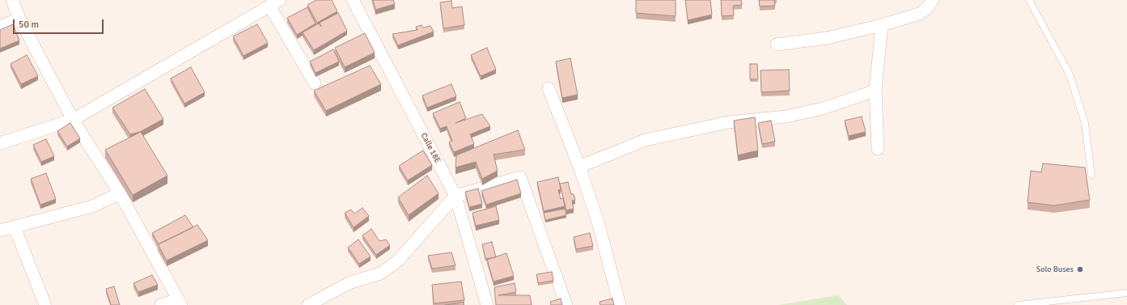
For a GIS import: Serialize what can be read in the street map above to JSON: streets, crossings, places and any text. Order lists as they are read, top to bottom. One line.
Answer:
{"streets":{"street":["Calle 18E"]},"places":["Solo Buses"],"scale_bar":"50 m"}
